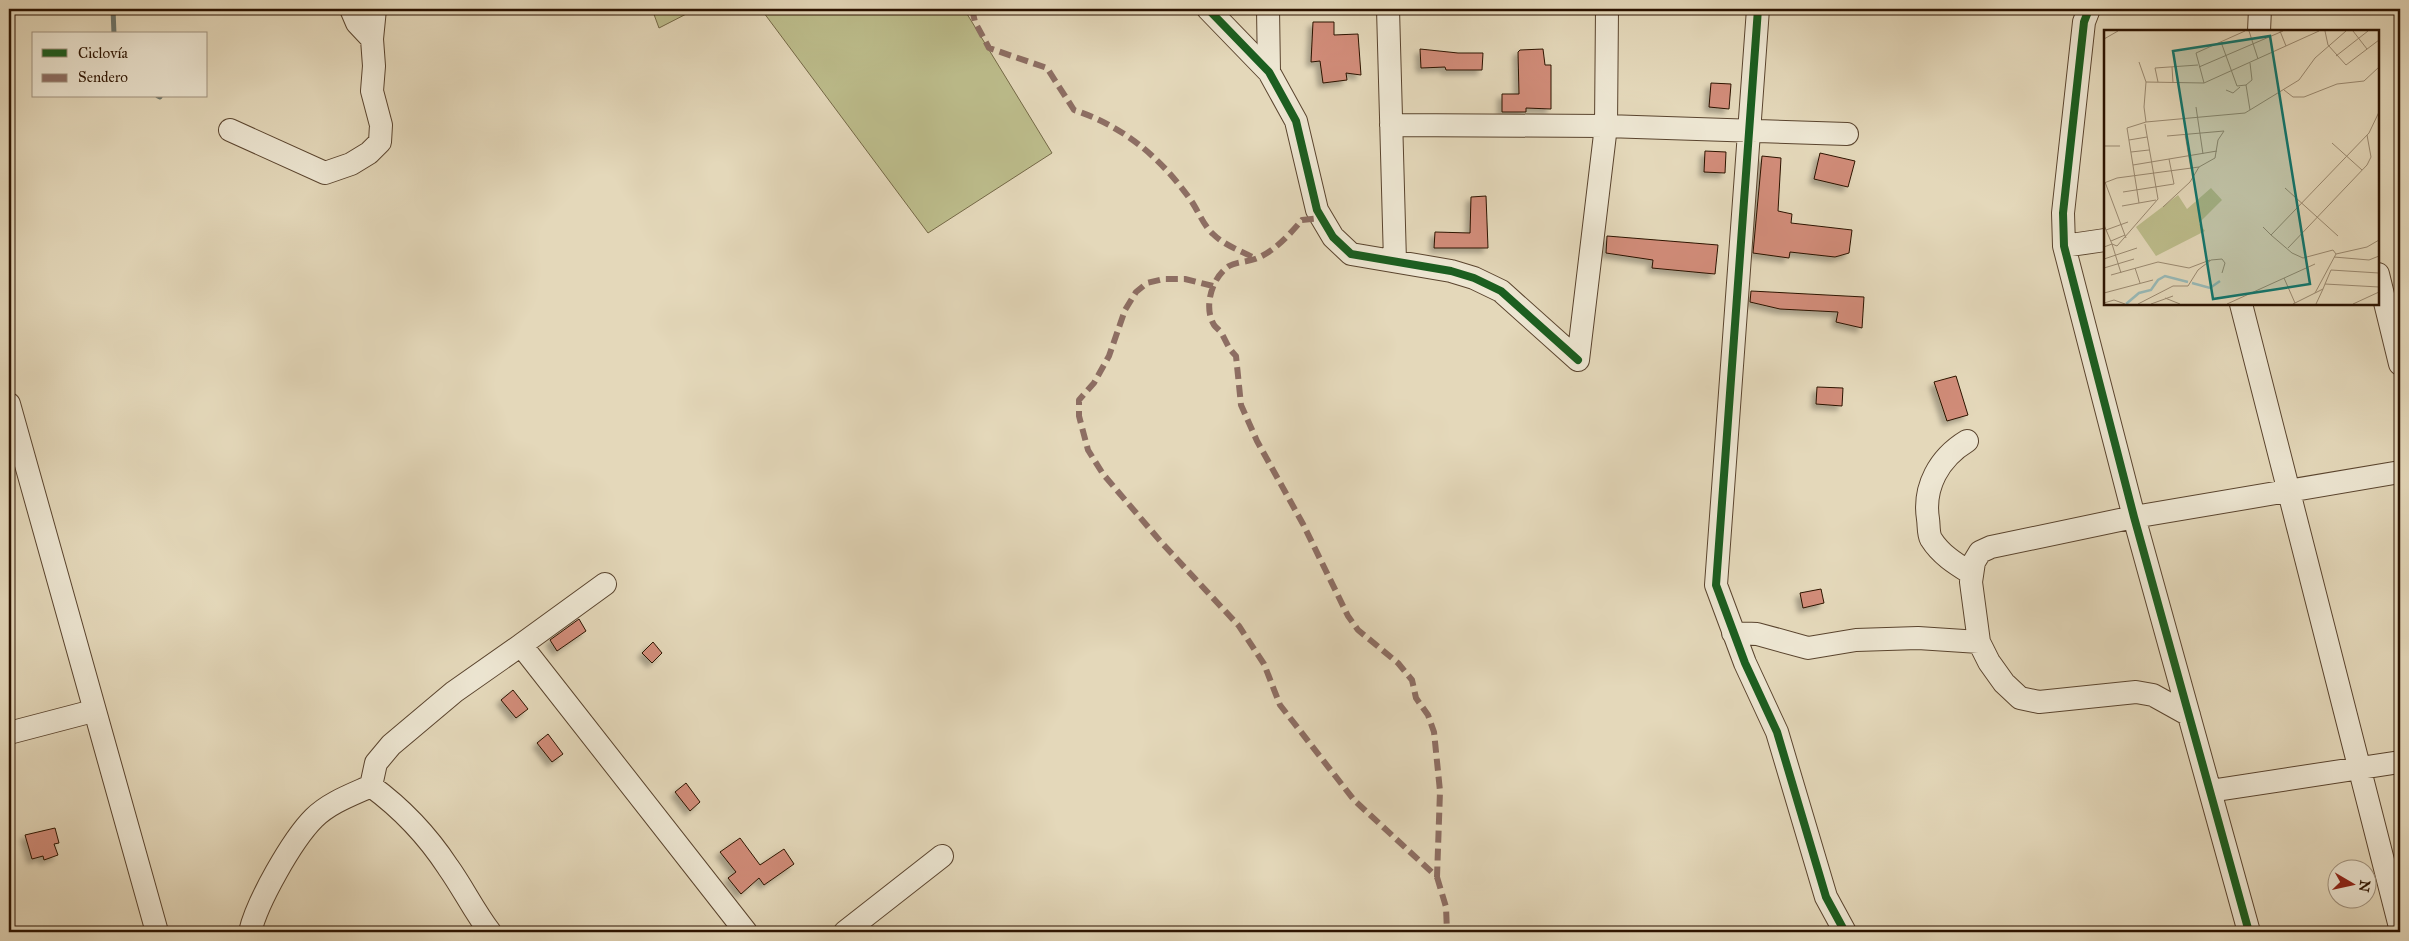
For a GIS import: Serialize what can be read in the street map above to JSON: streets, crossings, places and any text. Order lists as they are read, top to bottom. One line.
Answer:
{"legend":["Ciclovía","Sendero"],"north":"right"}
